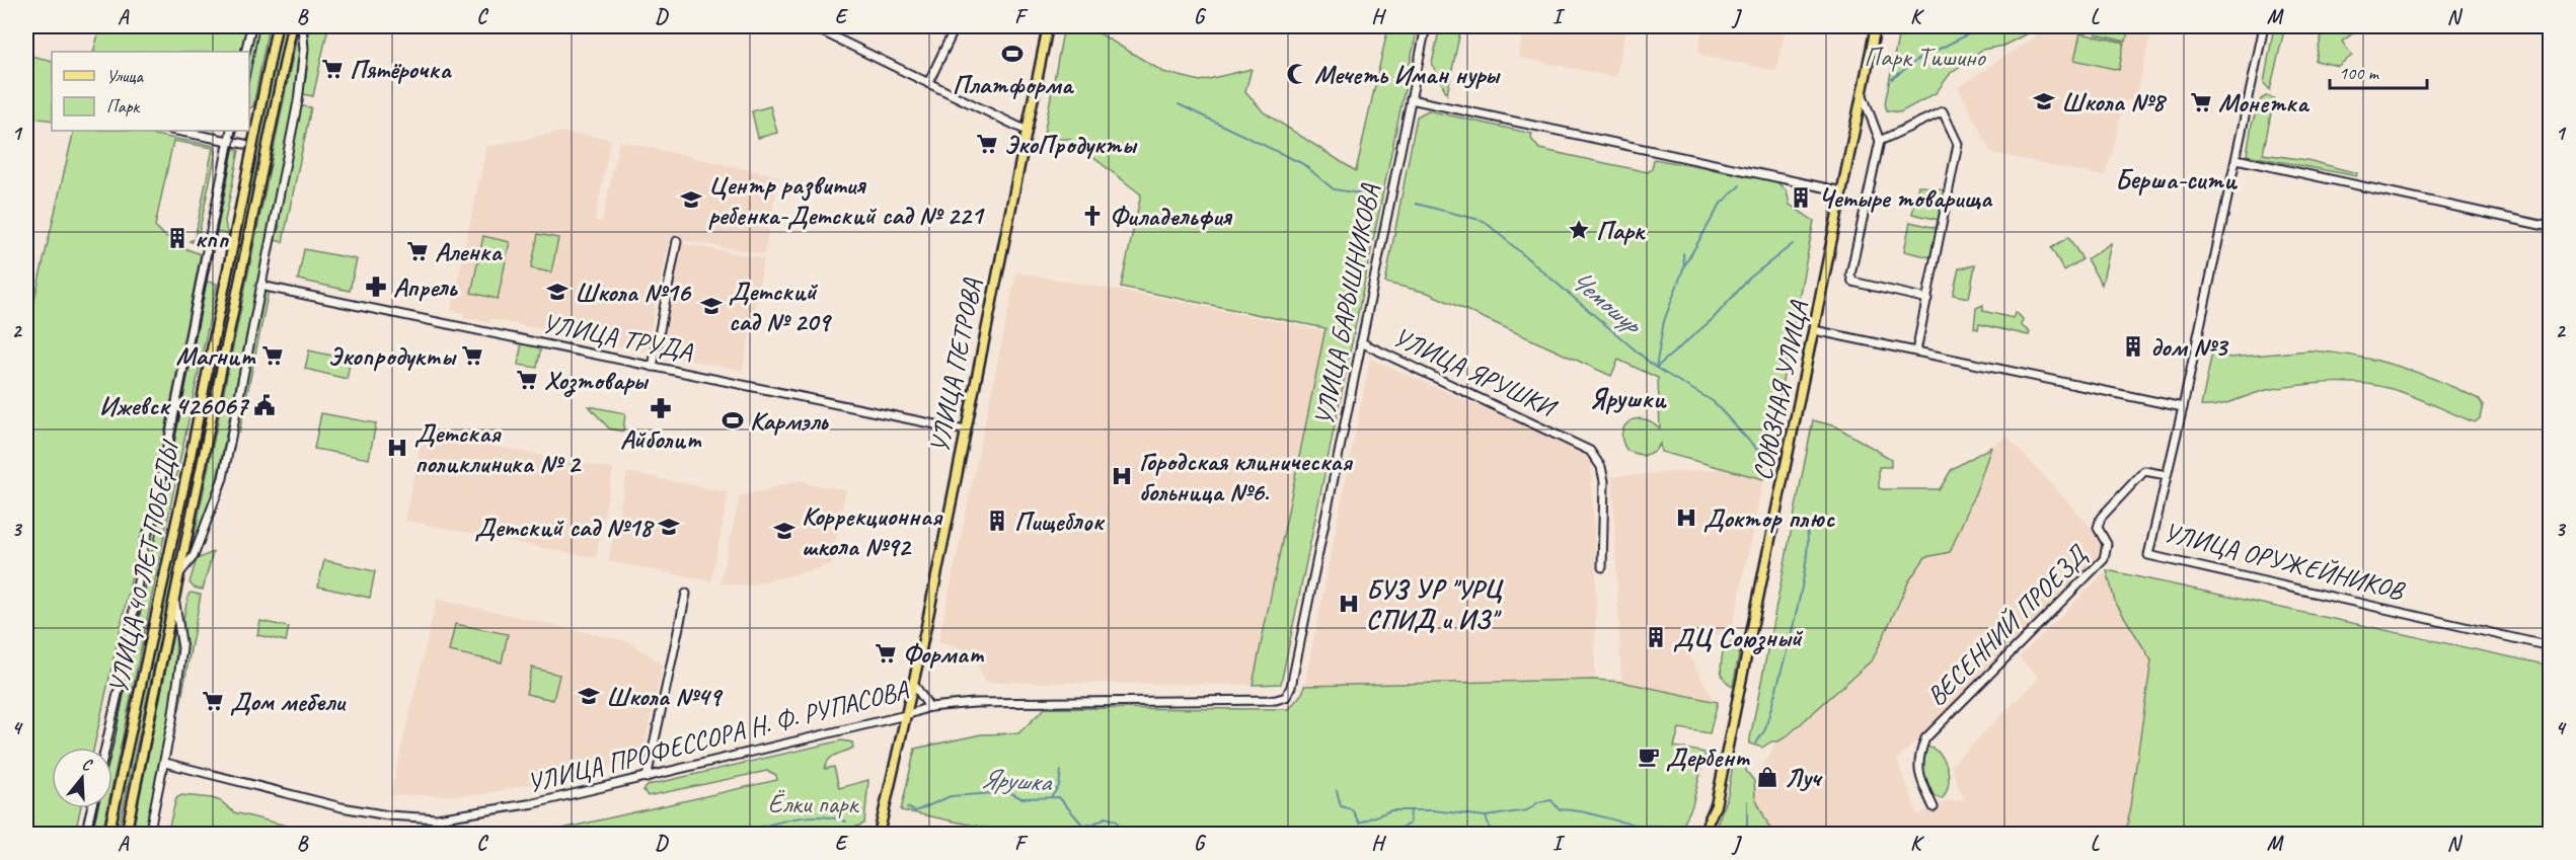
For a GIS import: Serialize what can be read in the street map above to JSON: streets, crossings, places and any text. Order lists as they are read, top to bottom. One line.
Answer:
{"streets":{"main road":["УЛИЦА ПЕТРОВА","СОЮЗНАЯ УЛИЦА","УЛИЦА 40 ЛЕТ ПОБЕДЫ"],"street":["УЛИЦА БАРЫШНИКОВА","УЛИЦА ТРУДА","УЛИЦА ЯРУШКИ","УЛИЦА ОРУЖЕЙНИКОВ","ВЕСЕННИЙ ПРОЕЗД","УЛИЦА ПРОФЕССОРА Н. Ф. РУПАСОВА"]},"crossings":[["УЛИЦА БАРЫШНИКОВА","УЛИЦА ЯРУШКИ"],["УЛИЦА БАРЫШНИКОВА","УЛИЦА ПРОФЕССОРА Н. Ф. РУПАСОВА"],["УЛИЦА ТРУДА","УЛИЦА ПЕТРОВА"],["УЛИЦА ТРУДА","УЛИЦА 40 ЛЕТ ПОБЕДЫ"],["УЛИЦА ПЕТРОВА","УЛИЦА ПРОФЕССОРА Н. Ф. РУПАСОВА"],["УЛИЦА ОРУЖЕЙНИКОВ","ВЕСЕННИЙ ПРОЕЗД"],["УЛИЦА 40 ЛЕТ ПОБЕДЫ","УЛИЦА ПРОФЕССОРА Н. Ф. РУПАСОВА"]],"districts":["Берша-сити","Ярушки"],"water":["Чемошур","Ярушка"],"parks":["Парк Тишино","Ёлки парк"],"places":{"sports":["Платформа","Кармэль"],"supermarket":["Пятёрочка","Монетка","ЭкоПродукты","Аленка","Магнит","Экопродукты","Хозтовары","Формат","Дом мебели"],"mosque":["Мечеть Иман нуры"],"school or university":["Школа №8","Центр развития ребенка-Детский сад № 221","Школа №16","Детский сад № 209","Детский сад №18","Коррекционная школа №92","Школа №49"],"building":["Четыре товарища","кпп","дом №3","Пищеблок","ДЦ Союзный"],"church":["Филадельфия"],"place":["Парк"],"pharmacy":["Апрель","Айболит"],"public building":["Ижевск 426067"],"hospital":["Детская поликлиника № 2","Городская клиническая больница №6.","Доктор плюс","БУЗ УР \"УРЦ СПИД и ИЗ\""],"cafe":["Дербент"],"shop":["Луч"]},"legend":["Улица","Парк"],"scale_bar":"100 m","north":"top","grid":{"columns":["A","B","C","D","E","F","G","H","I","J","K","L","M","N"],"rows":["1","2","3","4"]}}
